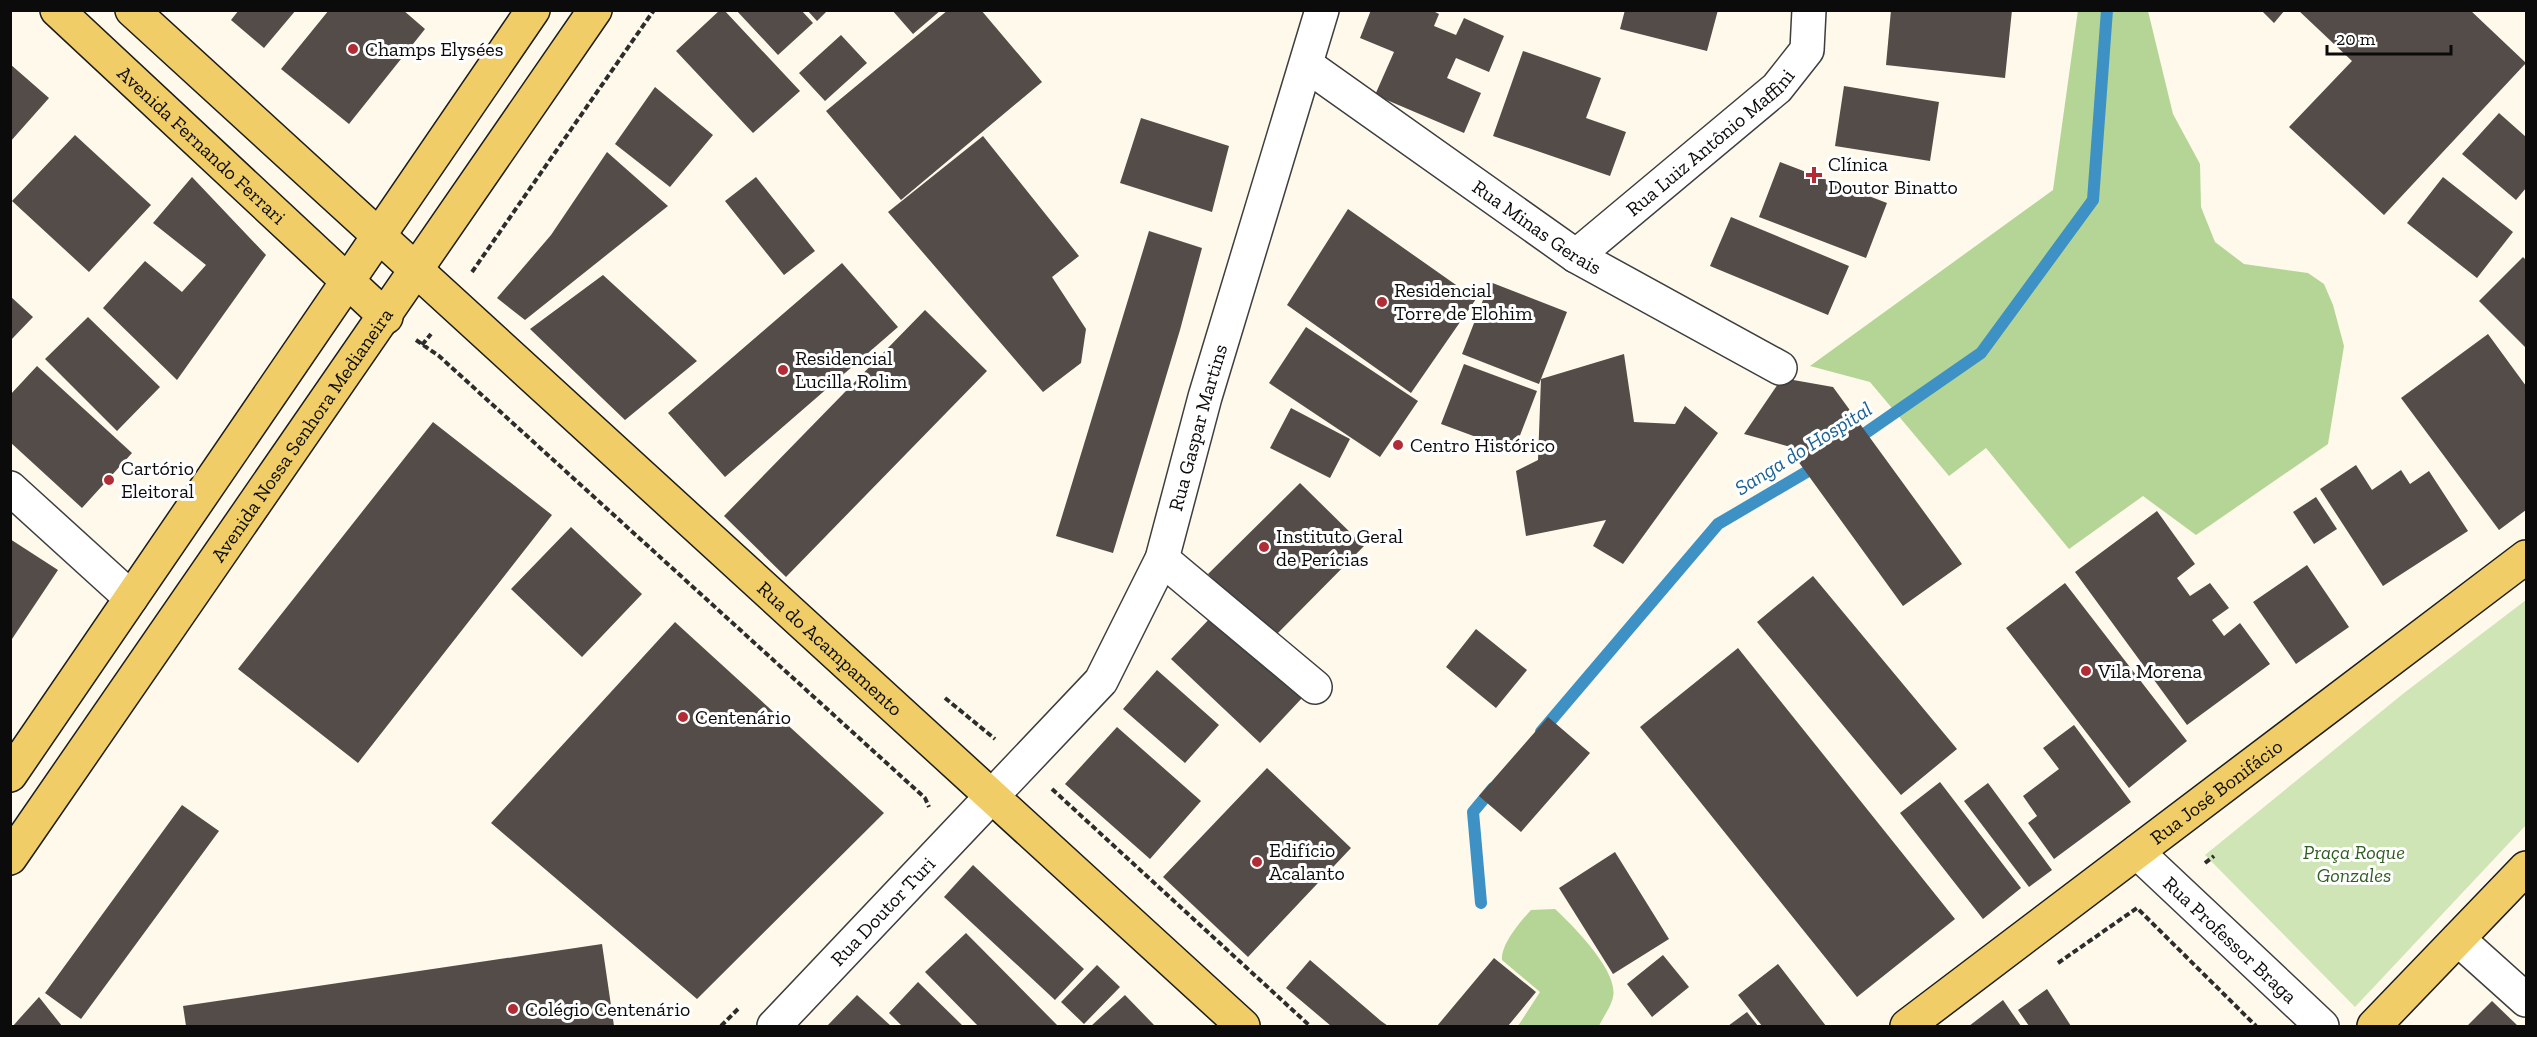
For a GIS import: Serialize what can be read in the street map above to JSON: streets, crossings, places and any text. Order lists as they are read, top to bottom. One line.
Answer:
{"streets":{"main road":["Avenida Fernando Ferrari","Avenida Nossa Senhora Medianeira","Rua do Acampamento","Rua José Bonifácio"],"street":["Rua Luiz Antônio Maffini","Rua Minas Gerais","Rua Gaspar Martins","Rua Doutor Turi","Rua Professor Braga"]},"crossings":[["Rua Luiz Antônio Maffini","Rua Minas Gerais"],["Avenida Fernando Ferrari","Avenida Nossa Senhora Medianeira"],["Rua Minas Gerais","Rua Gaspar Martins"],["Rua Gaspar Martins","Rua do Acampamento"],["Rua Gaspar Martins","Rua Doutor Turi"],["Avenida Nossa Senhora Medianeira","Rua do Acampamento"],["Rua do Acampamento","Rua Doutor Turi"],["Rua José Bonifácio","Rua Professor Braga"]],"water":["Sanga do Hospital"],"parks":["Praça Roque Gonzales"],"places":{"other":["Champs Elysées","Residencial Torre de Elohim","Residencial Lucilla Rolim","Centro Histórico","Cartório Eleitoral","Instituto Geral de Perícias","Vila Morena","Centenário","Edifício Acalanto","Colégio Centenário"],"health":["Clínica Doutor Binatto"]},"scale_bar":"20 m"}
